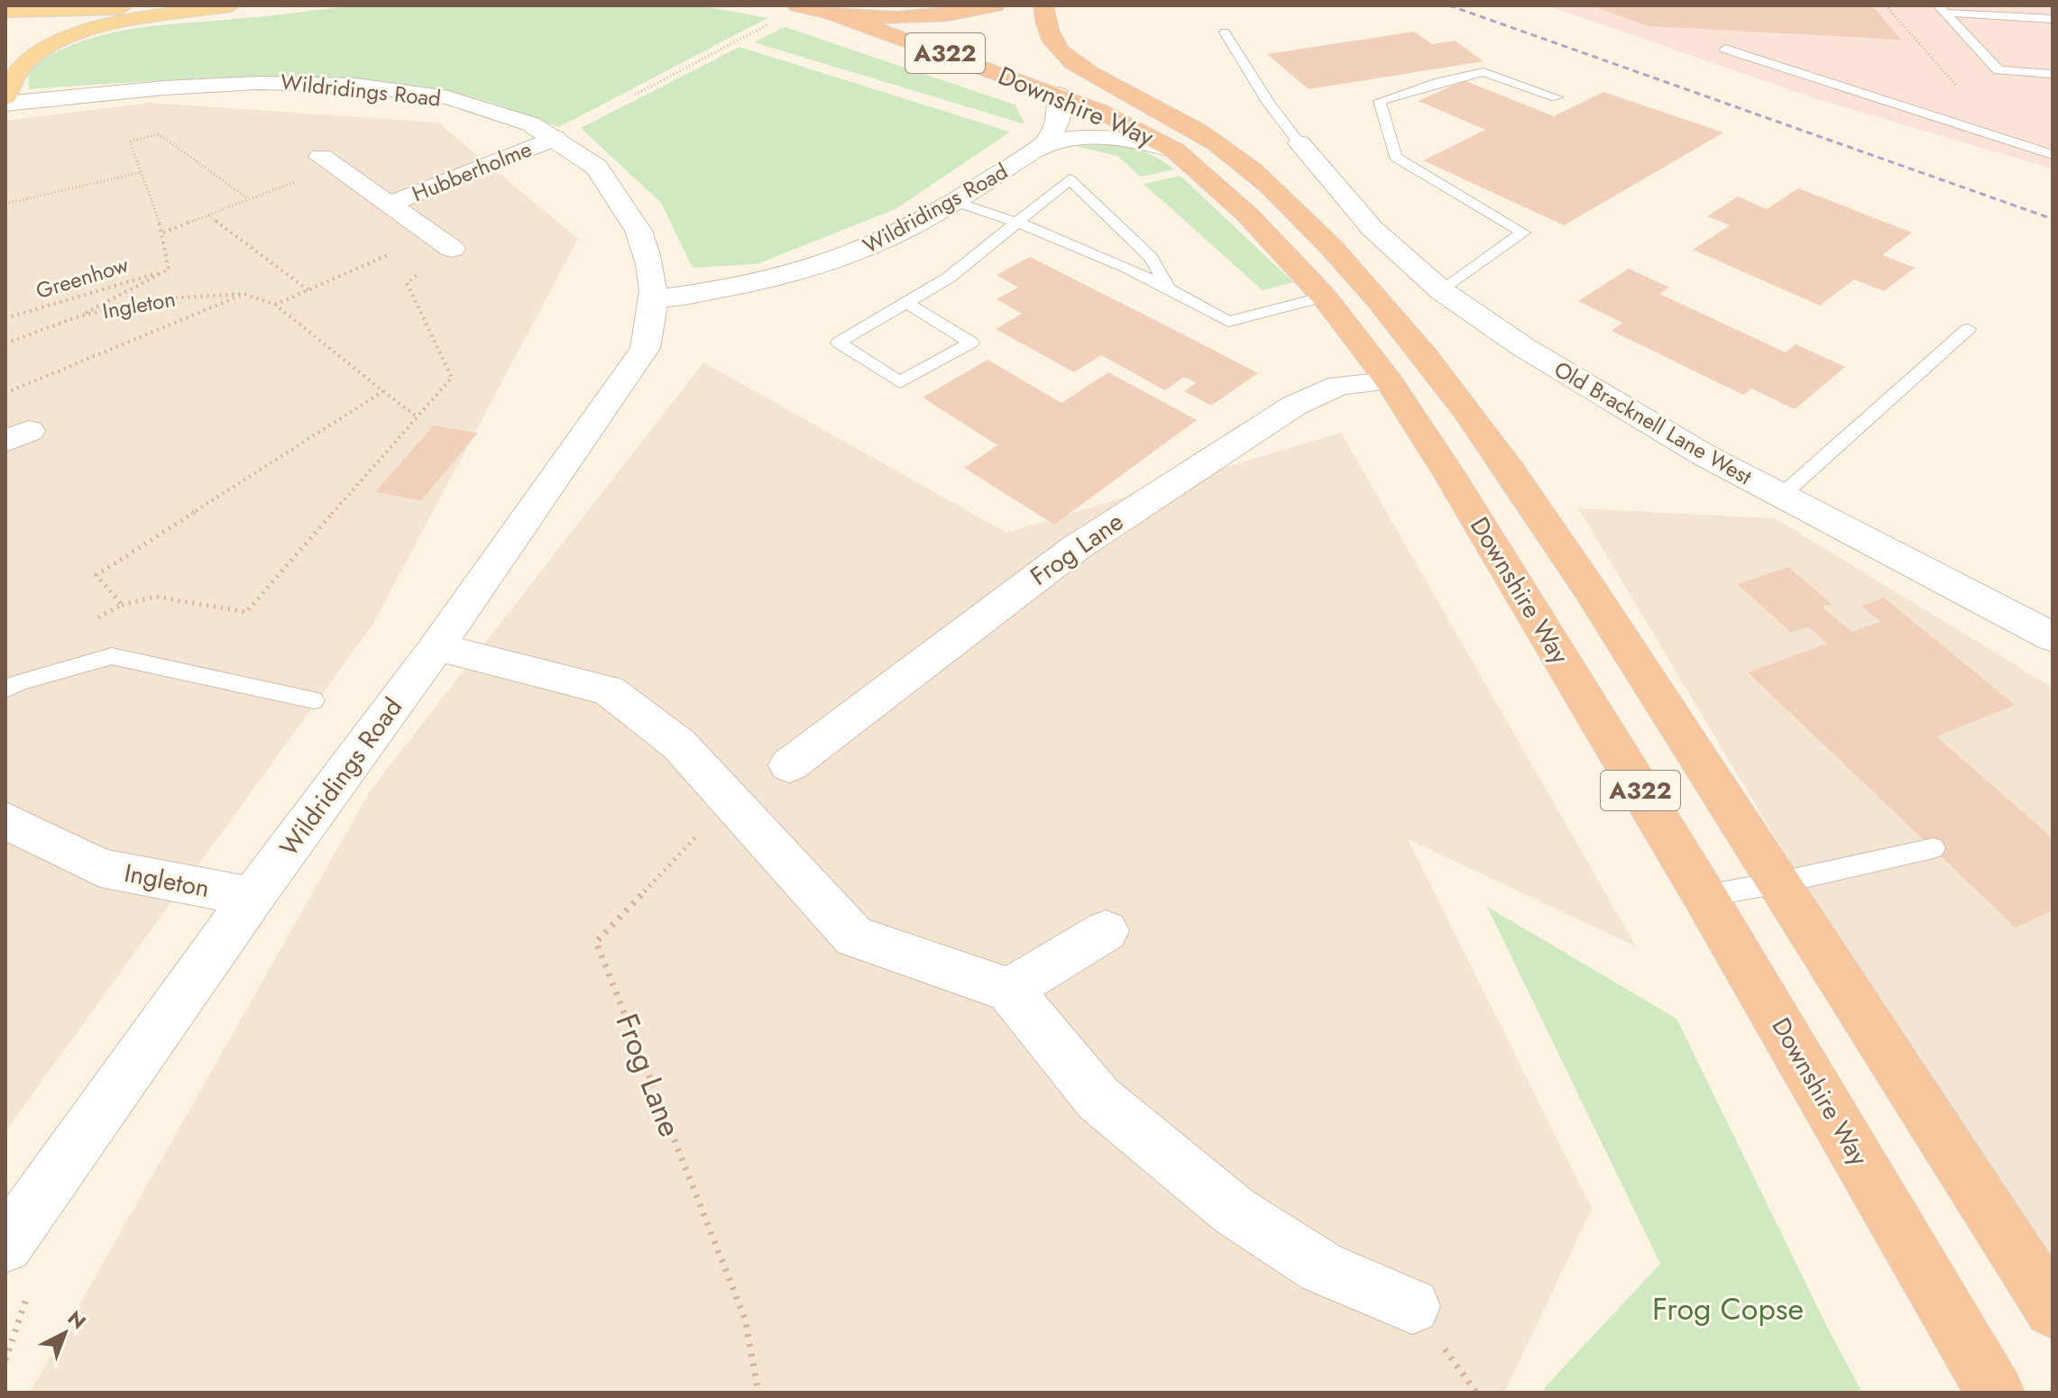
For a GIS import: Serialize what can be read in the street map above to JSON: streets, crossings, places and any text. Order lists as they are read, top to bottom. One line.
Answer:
{"streets":{"highway":["A322","Downshire Way"],"street":["Wildridings Road","Hubberholme","Ingleton","Old Bracknell Lane West","Frog Lane"],"path":["Greenhow"]},"crossings":[["Wildridings Road","Downshire Way"],["Wildridings Road","Hubberholme"],["Wildridings Road","Ingleton"],["Downshire Way","Frog Lane"],["Hubberholme","Ingleton"],["Greenhow","Ingleton"]],"parks":["Frog Copse"],"north":"top right"}
